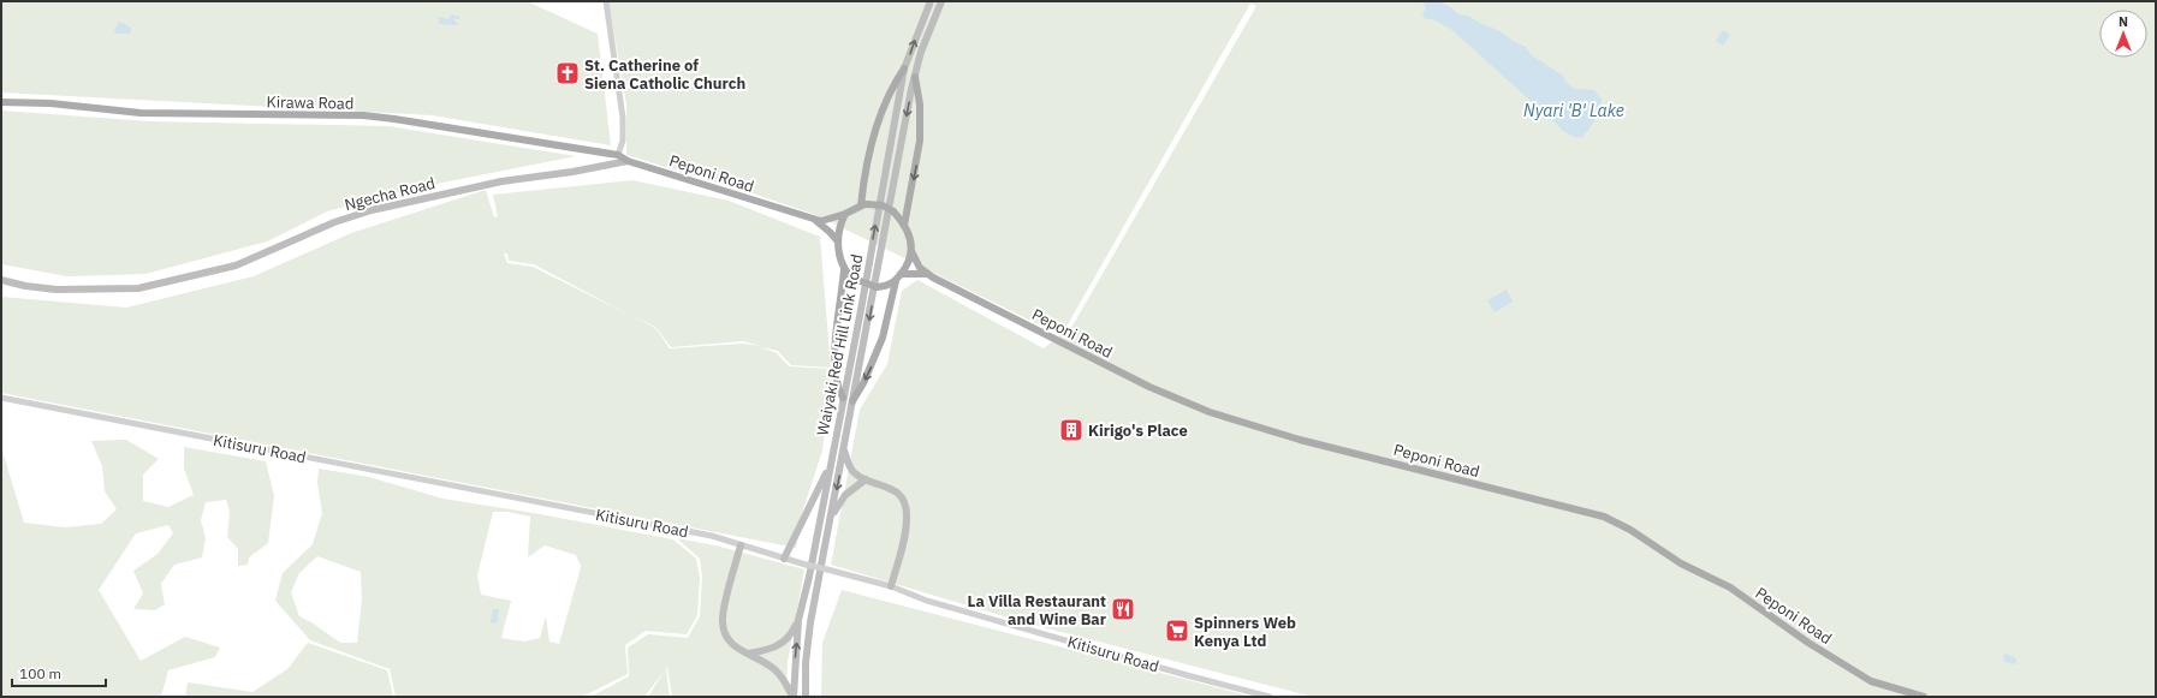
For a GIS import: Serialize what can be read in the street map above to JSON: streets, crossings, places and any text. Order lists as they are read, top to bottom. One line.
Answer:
{"streets":{"main road":["Kirawa Road","Peponi Road","Ngecha Road","Waiyaki Red Hill Link Road"],"street":["Kitisuru Road"]},"crossings":[["Peponi Road","Ngecha Road"]],"water":["Nyari 'B' Lake"],"places":{"church":["St. Catherine of Siena Catholic Church"],"building":["Kirigo's Place"],"restaurant":["La Villa Restaurant and Wine Bar"],"supermarket":["Spinners Web Kenya Ltd"]},"scale_bar":"100 m","north":"top"}
